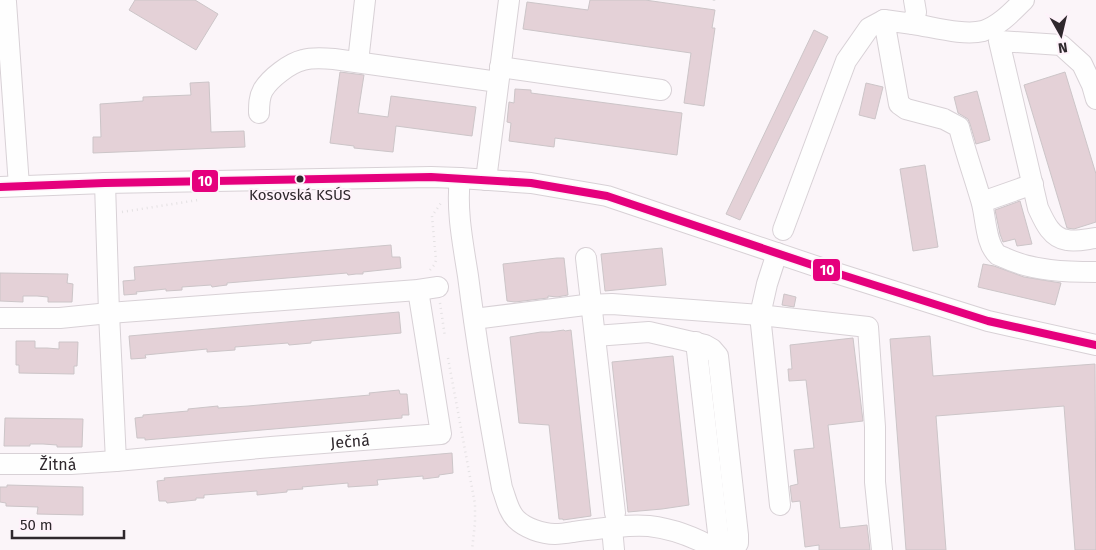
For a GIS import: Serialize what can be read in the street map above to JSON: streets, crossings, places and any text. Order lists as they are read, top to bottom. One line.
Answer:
{"streets":{"street":["Ječná","Žitná"]},"crossings":[["Ječná","Žitná"]],"places":["Kosovská KSÚS"],"lines":["transit line 10"],"scale_bar":"50 m","north":"bottom"}
